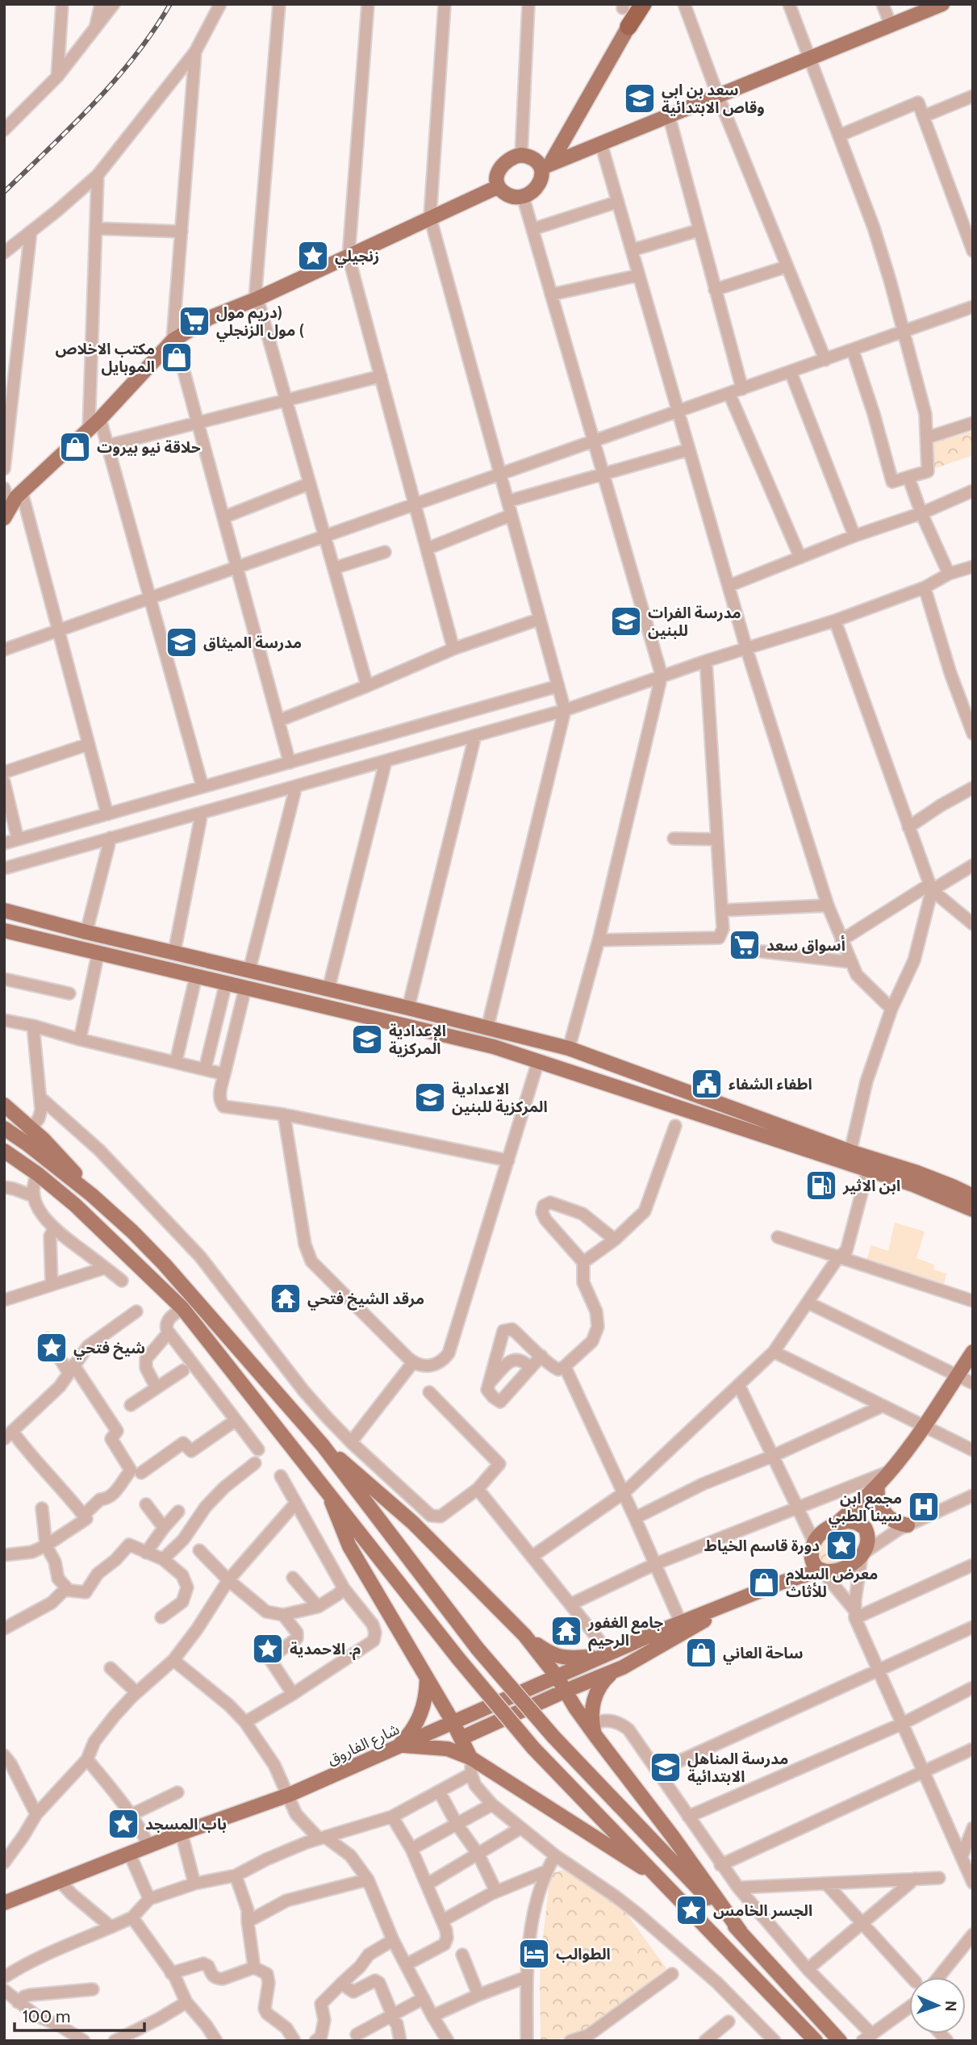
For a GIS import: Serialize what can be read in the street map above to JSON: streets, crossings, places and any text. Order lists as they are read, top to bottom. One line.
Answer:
{"streets":{"main road":["شارع الفاروق"]},"places":{"school or university":["سعد بن ابي وقاص الابتدائية","مدرسة الفرات للبنين","مدرسة الميثاق","الإعدادية المركزية","الاعدادية المركزية للبنين","مدرسة المناهل الابتدائية"],"place":["زنجيلي","شيخ فتحي","دورة قاسم الخياط","م. الاحمدية","باب المسجد","الجسر الخامس"],"supermarket":["دريم مول) مول الزنجلي (","أسواق سعد"],"shop":["مكتب الاخلاص الموبايل","حلاقة نيو بيروت","معرض السلام للأثاث","ساحة العاني"],"public building":["اطفاء الشفاء"],"fuel station":["ابن الاثير"],"temple":["مرقد الشيخ فتحي","جامع الغفور الرحيم"],"hospital":["مجمع ابن سينا الطبي"],"hotel":["الطوالب"]},"scale_bar":"100 m","north":"right"}
